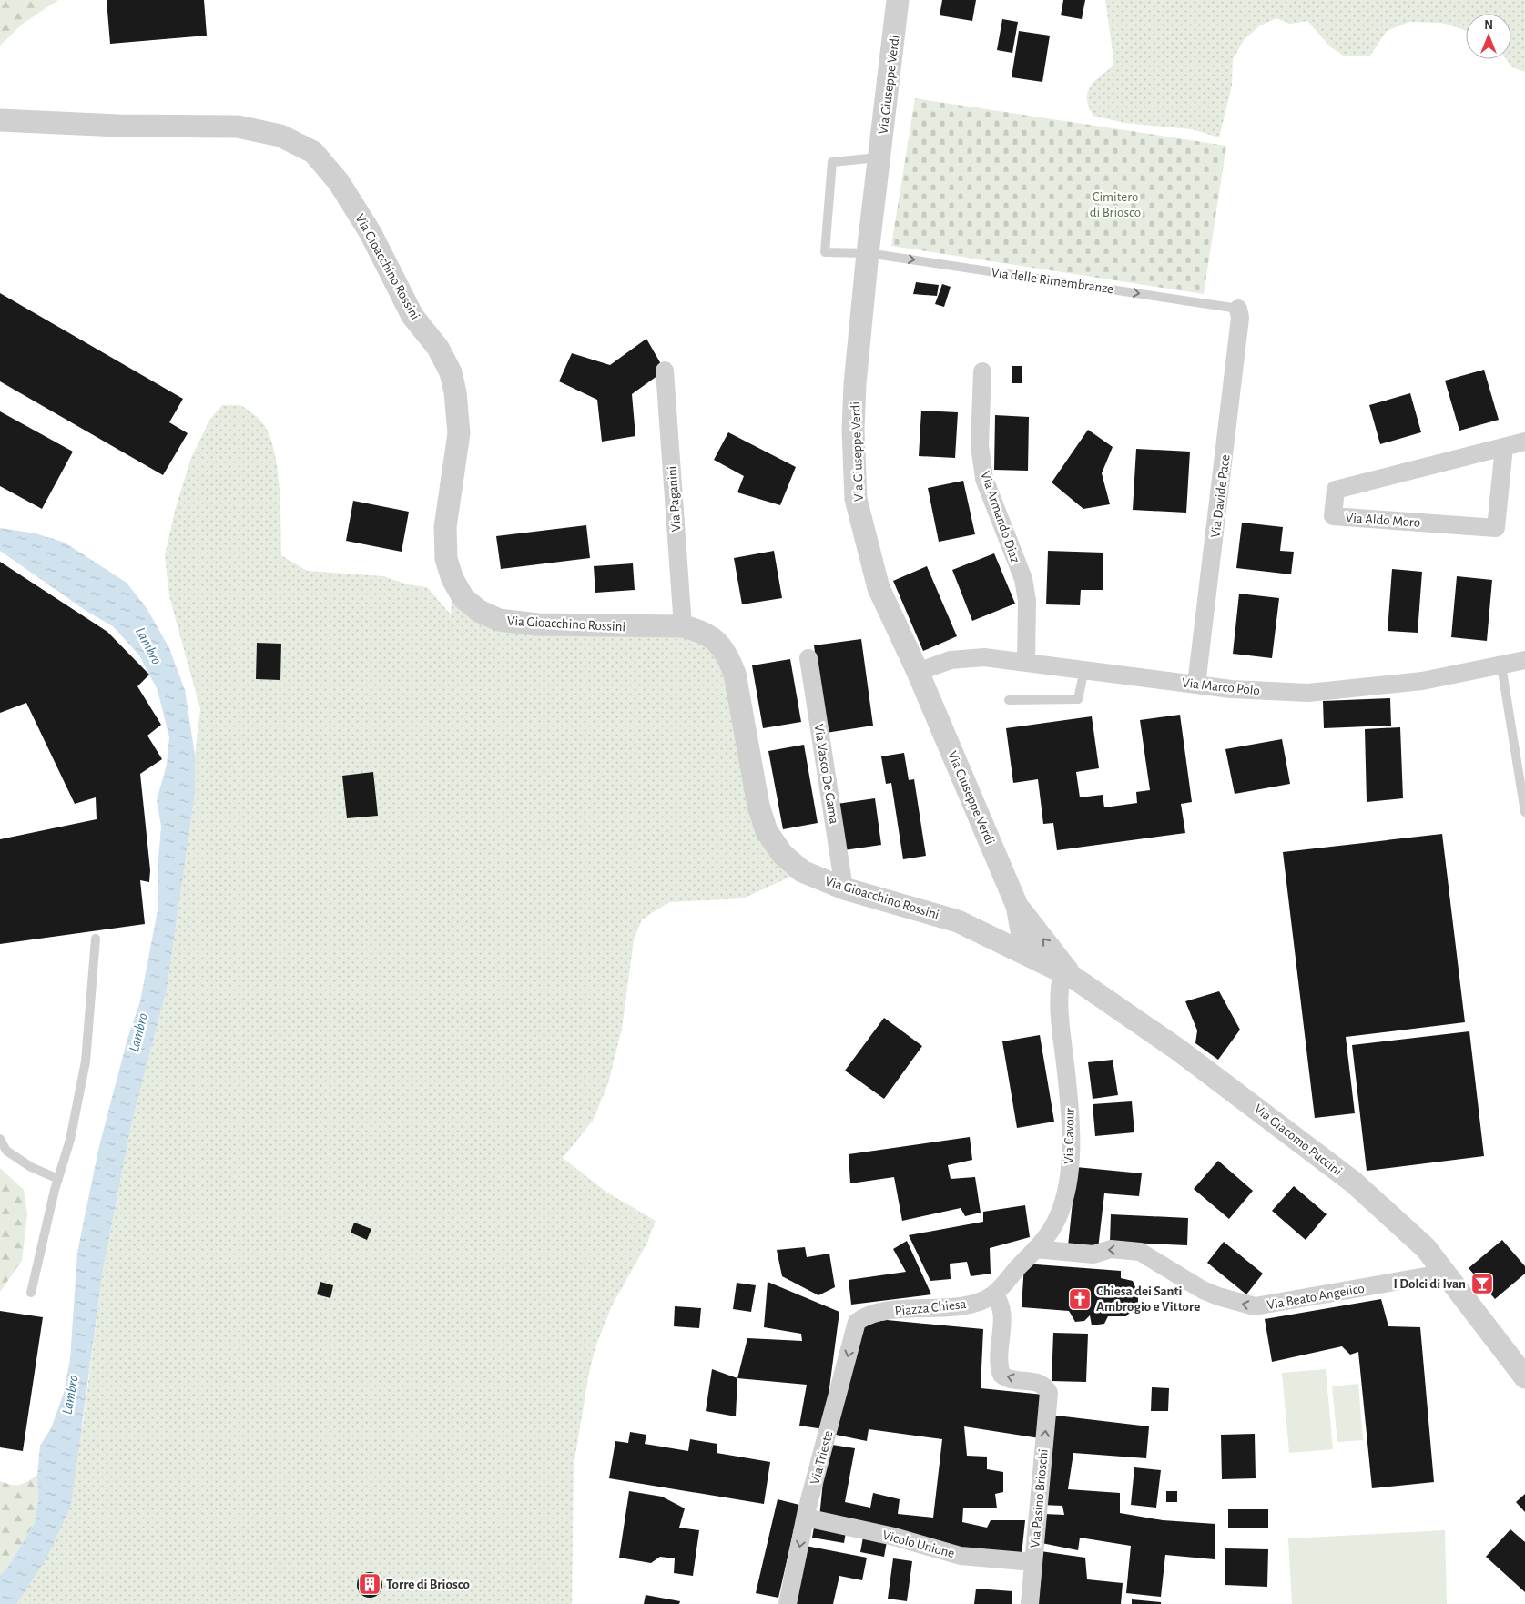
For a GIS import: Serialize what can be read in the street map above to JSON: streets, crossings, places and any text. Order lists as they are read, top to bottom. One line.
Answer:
{"streets":{"street":["Via Giuseppe Verdi","Via Gioacchino Rossini","Via Davide Pace","Via Paganini","Via Armando Diaz","Via Aldo Moro","Via Marco Polo","Via Vasco De Gama","Via Cavour","Via Giacomo Puccini","Via Beato Angelico","Piazza Chiesa","Via Trieste","Via Pasino Brioschi","Vicolo Unione"],"lane":["Via delle Rimembranze"]},"crossings":[["Via Giuseppe Verdi","Via Gioacchino Rossini"],["Via Giuseppe Verdi","Via delle Rimembranze"],["Via Giuseppe Verdi","Via Marco Polo"],["Via Giuseppe Verdi","Via Giacomo Puccini"],["Via Gioacchino Rossini","Via Paganini"],["Via Gioacchino Rossini","Via Vasco De Gama"],["Via Gioacchino Rossini","Via Giacomo Puccini"],["Via delle Rimembranze","Via Davide Pace"],["Via Davide Pace","Via Marco Polo"],["Via Armando Diaz","Via Marco Polo"],["Via Cavour","Via Giacomo Puccini"],["Via Cavour","Via Beato Angelico"],["Via Cavour","Piazza Chiesa"],["Via Cavour","Via Pasino Brioschi"],["Via Giacomo Puccini","Via Beato Angelico"],["Piazza Chiesa","Via Trieste"],["Piazza Chiesa","Via Pasino Brioschi"],["Via Trieste","Vicolo Unione"],["Via Pasino Brioschi","Vicolo Unione"]],"one_way":["Via delle Rimembranze","Via Beato Angelico","Via Trieste","Via Pasino Brioschi"],"water":["Lambro"],"parks":["Cimitero di Briosco"],"places":{"bar":["I Dolci di Ivan"],"church":["Chiesa dei Santi Ambrogio e Vittore"],"building":["Torre di Briosco"]},"north":"top"}
